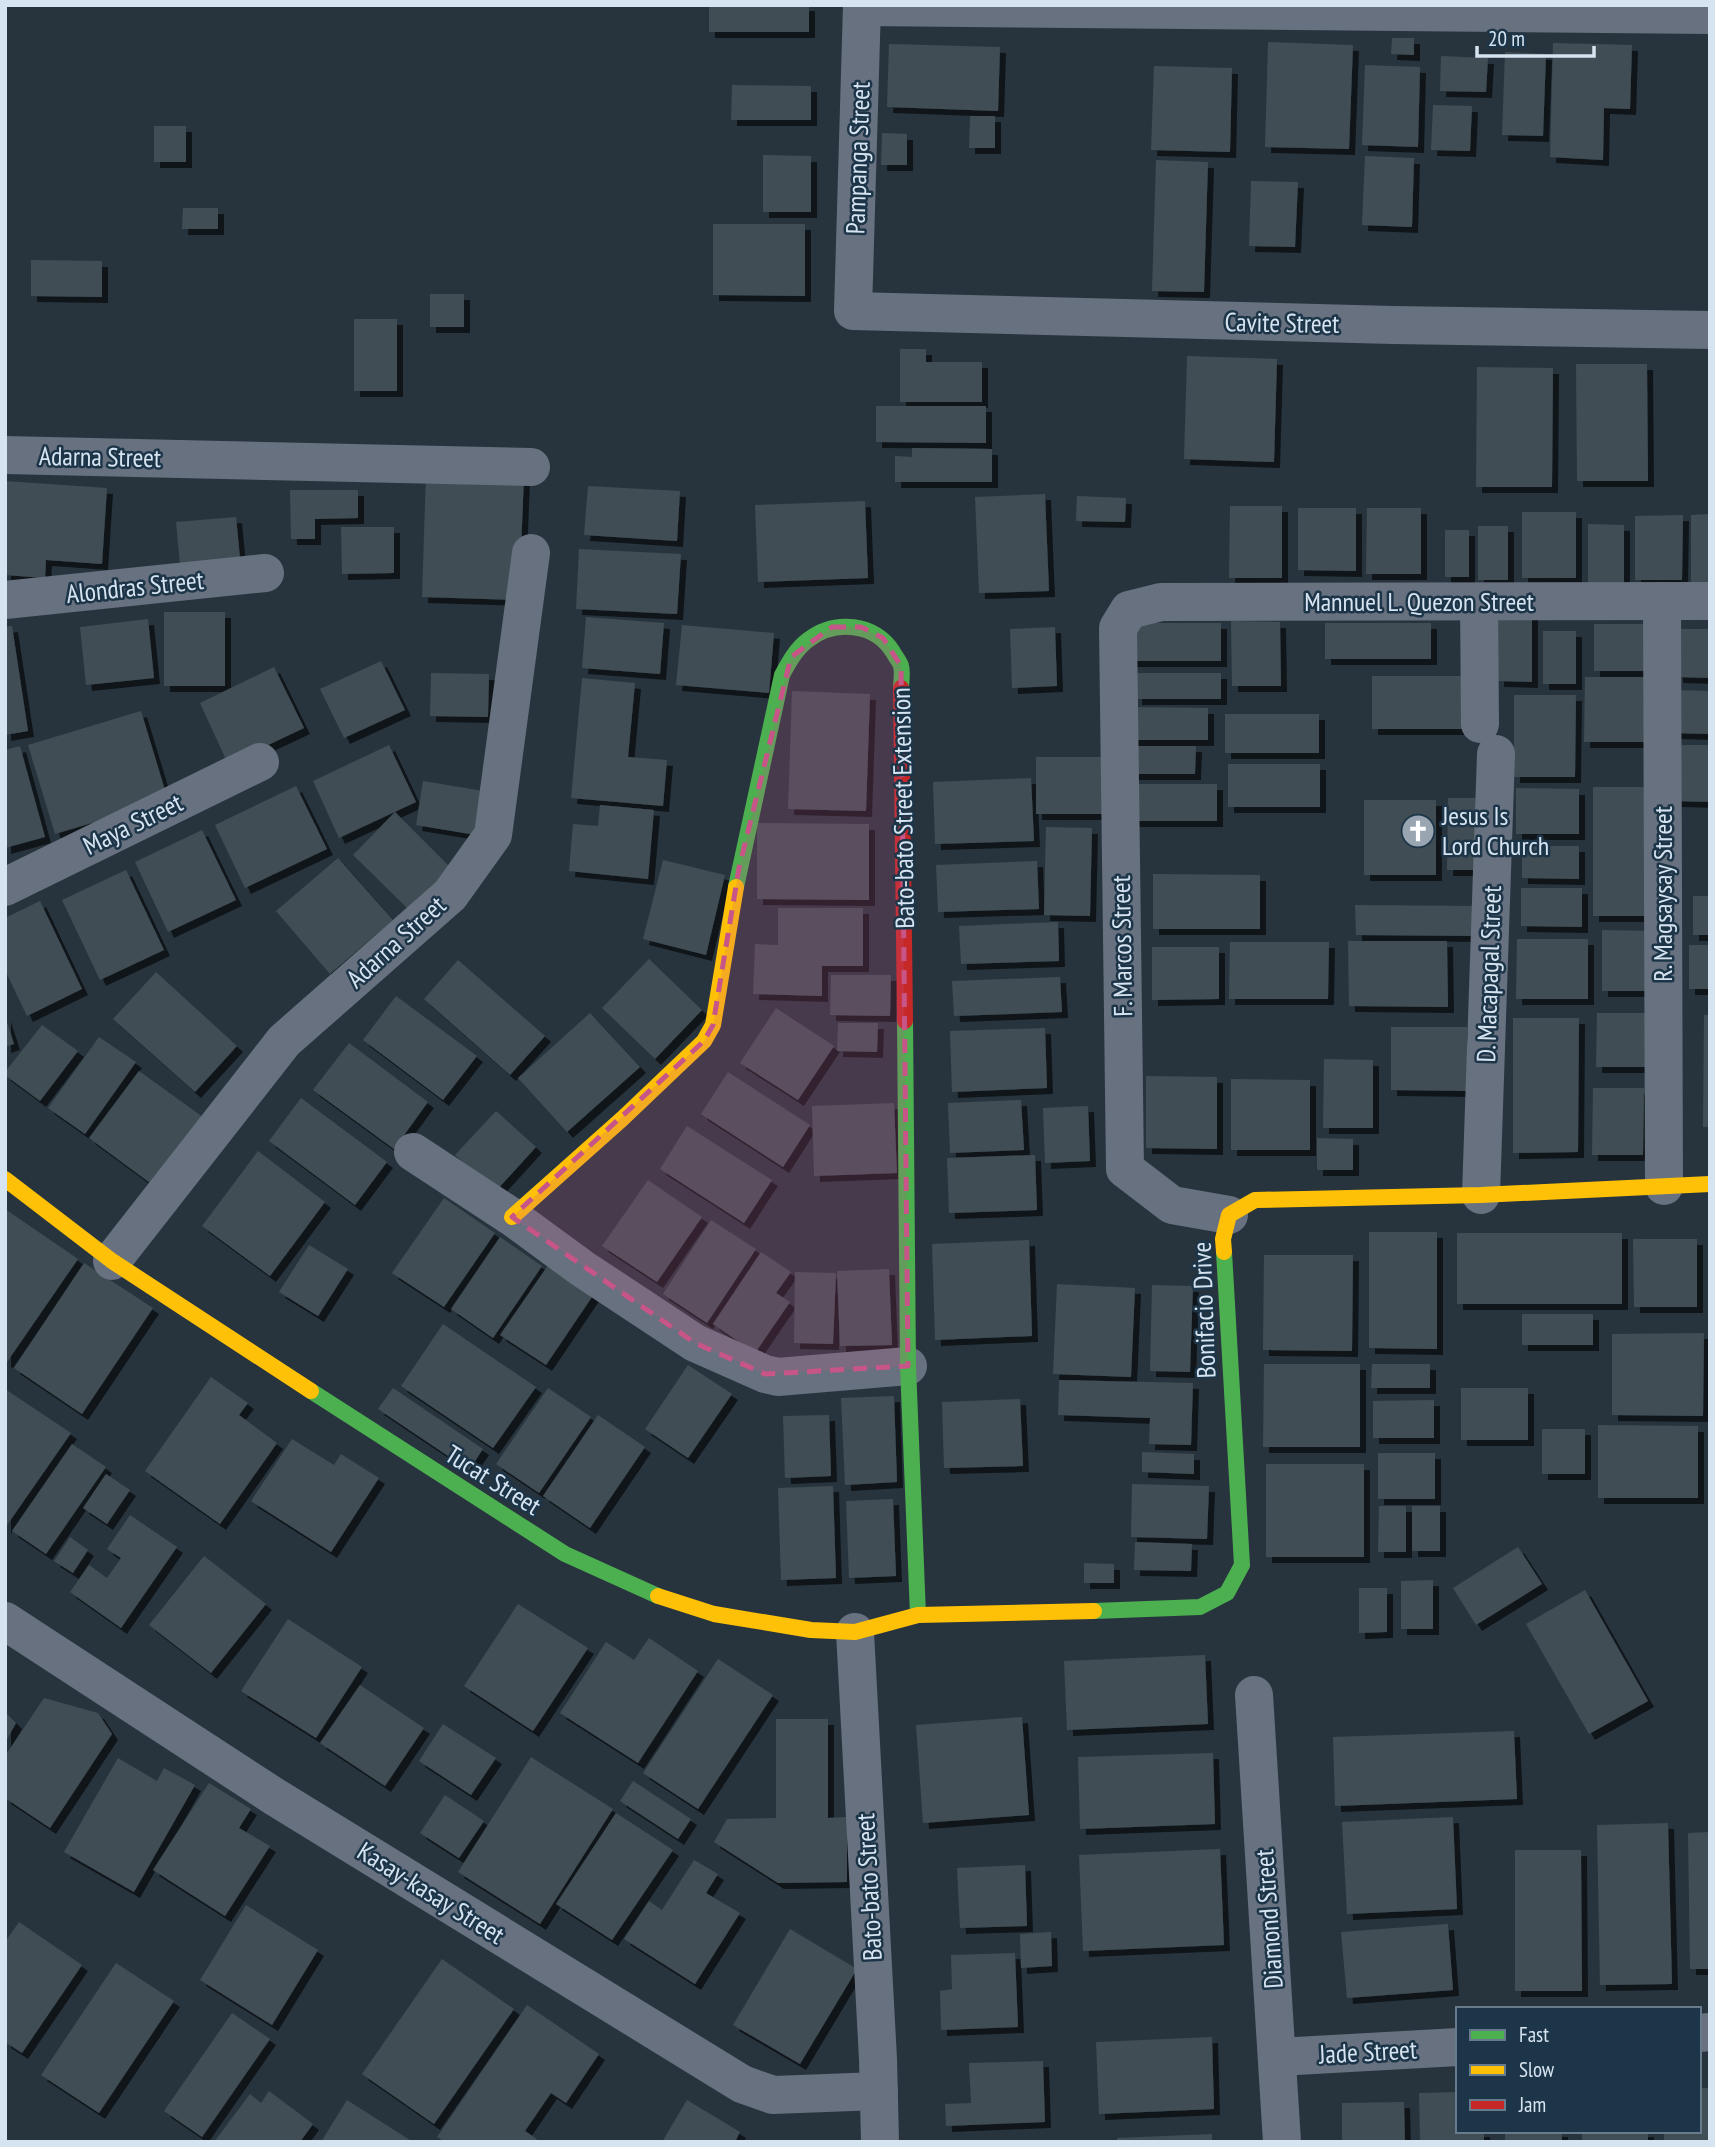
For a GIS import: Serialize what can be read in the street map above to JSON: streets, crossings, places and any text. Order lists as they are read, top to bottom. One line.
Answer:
{"streets":{"street":["Pampanga Street","Cavite Street","Adarna Street","Alondras Street","Mannuel L. Quezon Street","Bato-bato Street Extension","Maya Street","R. Magsaysay Street","F. Marcos Street","D. Macapagal Street","Bonifacio Drive","Tucat Street","Bato-bato Street","Kasay-kasay Street","Diamond Street","Jade Street"]},"crossings":[["Pampanga Street","Cavite Street"],["Adarna Street","Tucat Street"],["Mannuel L. Quezon Street","R. Magsaysay Street"],["Mannuel L. Quezon Street","F. Marcos Street"],["Mannuel L. Quezon Street","D. Macapagal Street"],["Bato-bato Street Extension","Tucat Street"],["R. Magsaysay Street","Bonifacio Drive"],["F. Marcos Street","Bonifacio Drive"],["D. Macapagal Street","Bonifacio Drive"],["Bonifacio Drive","Tucat Street"],["Tucat Street","Bato-bato Street"],["Bato-bato Street","Kasay-kasay Street"],["Diamond Street","Jade Street"]],"places":{"church":["Jesus Is Lord Church"]},"legend":["Fast","Slow","Jam"],"scale_bar":"20 m"}
